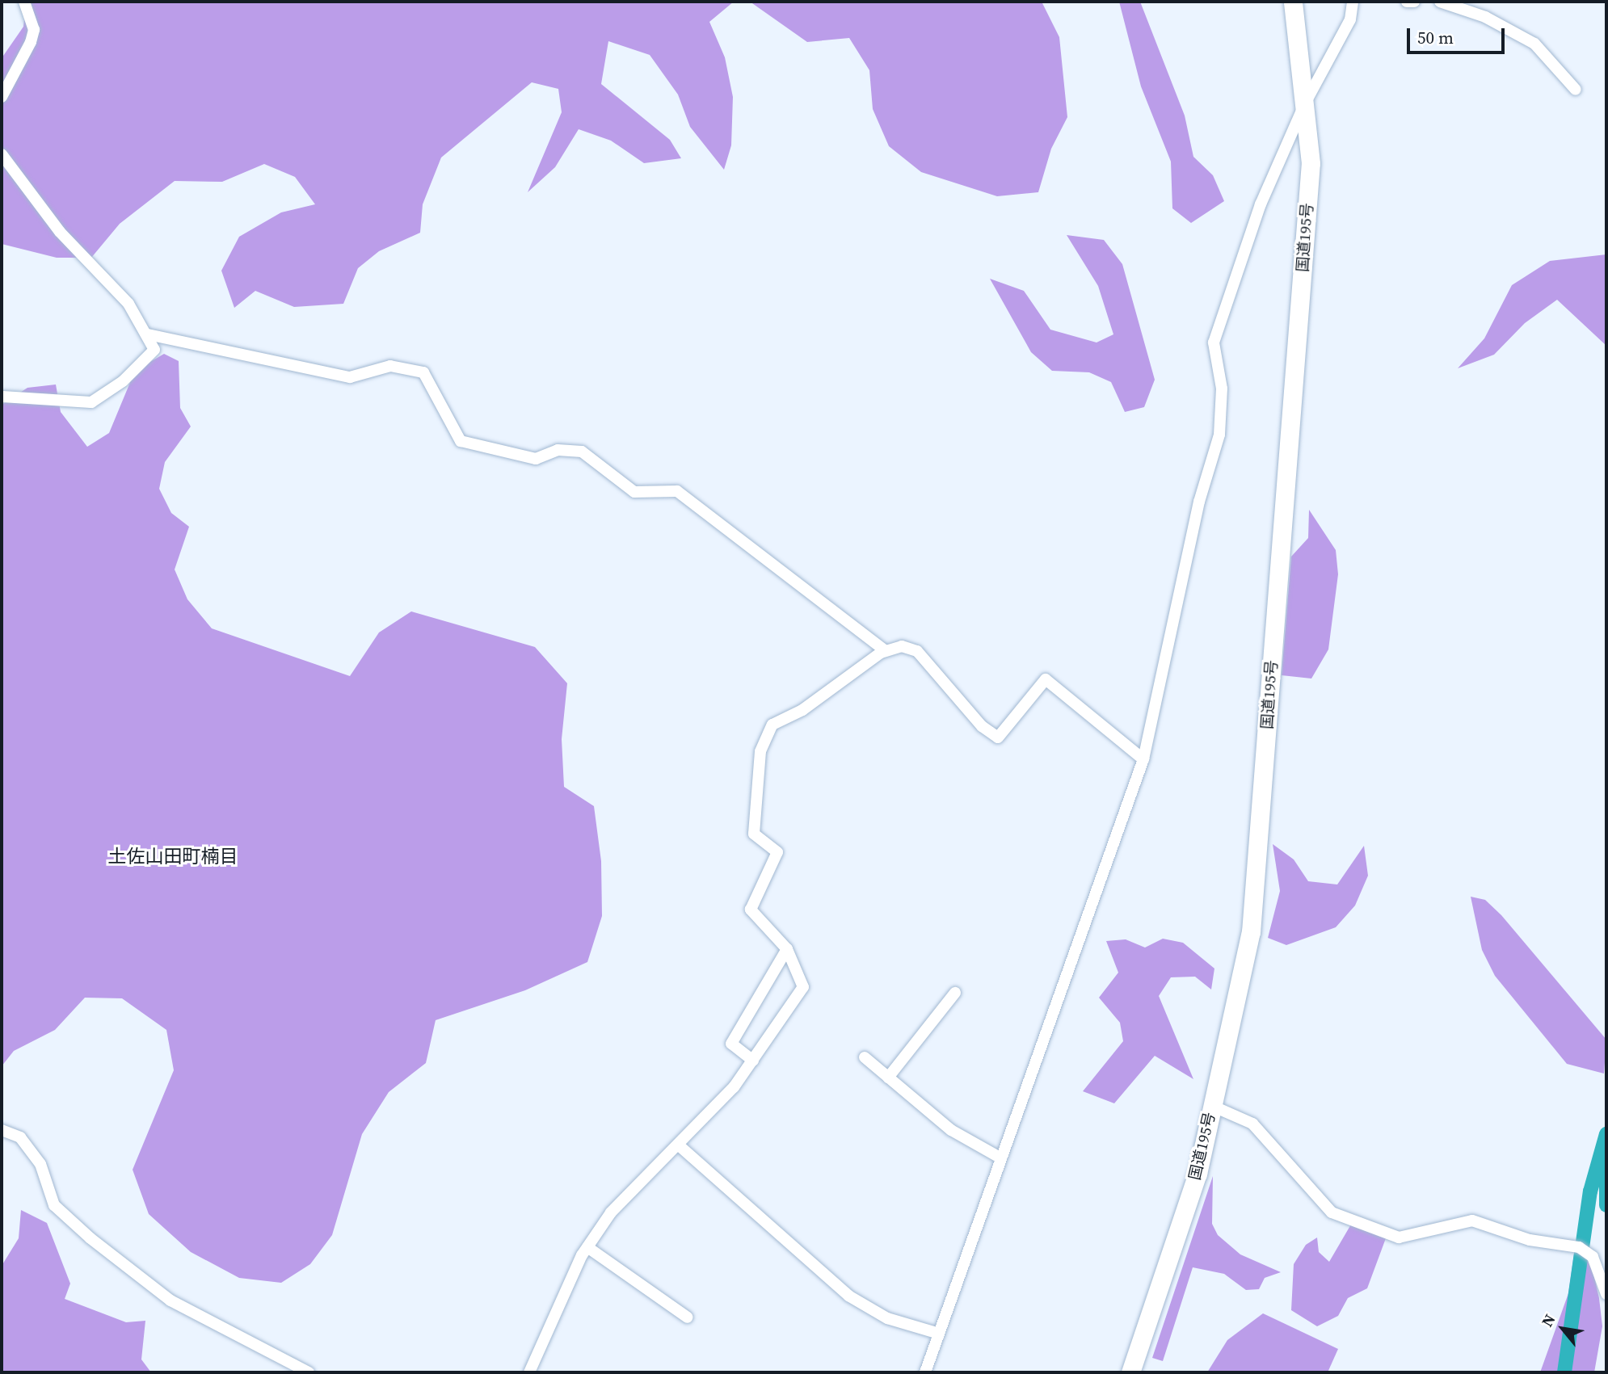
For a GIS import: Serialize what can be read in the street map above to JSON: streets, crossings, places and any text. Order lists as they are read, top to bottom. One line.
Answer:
{"streets":{"highway":["国道195号"]},"districts":["土佐山田町楠目"],"scale_bar":"50 m","north":"top left"}
